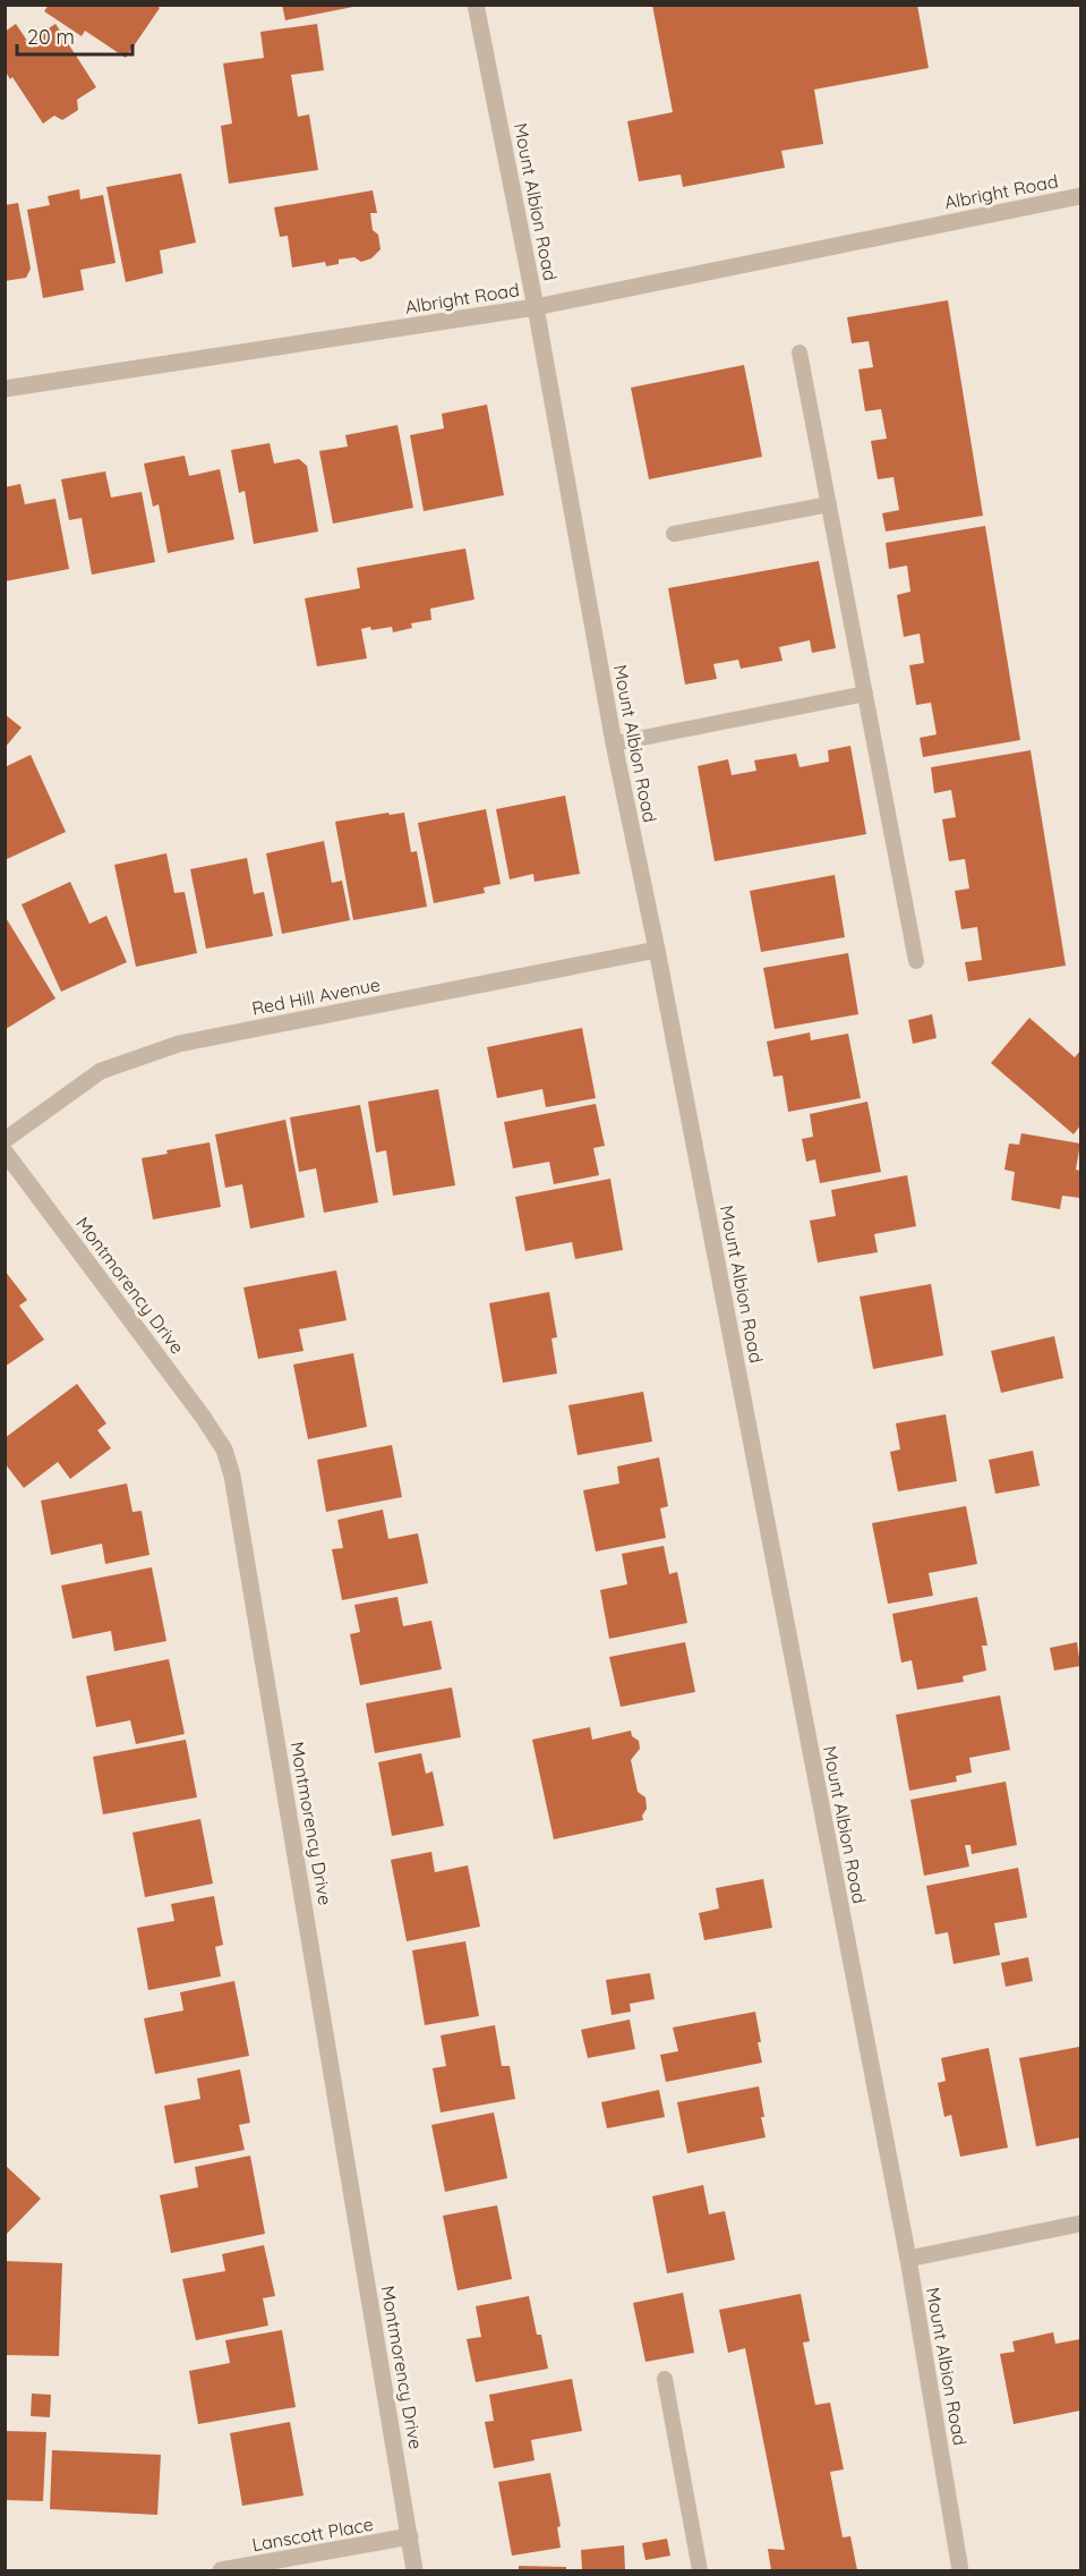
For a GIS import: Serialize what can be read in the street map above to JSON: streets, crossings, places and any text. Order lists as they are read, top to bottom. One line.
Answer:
{"streets":{"street":["Albright Road","Mount Albion Road","Red Hill Avenue","Montmorency Drive","Lanscott Place"]},"crossings":[["Albright Road","Mount Albion Road"],["Mount Albion Road","Red Hill Avenue"],["Montmorency Drive","Lanscott Place"]],"scale_bar":"20 m"}
